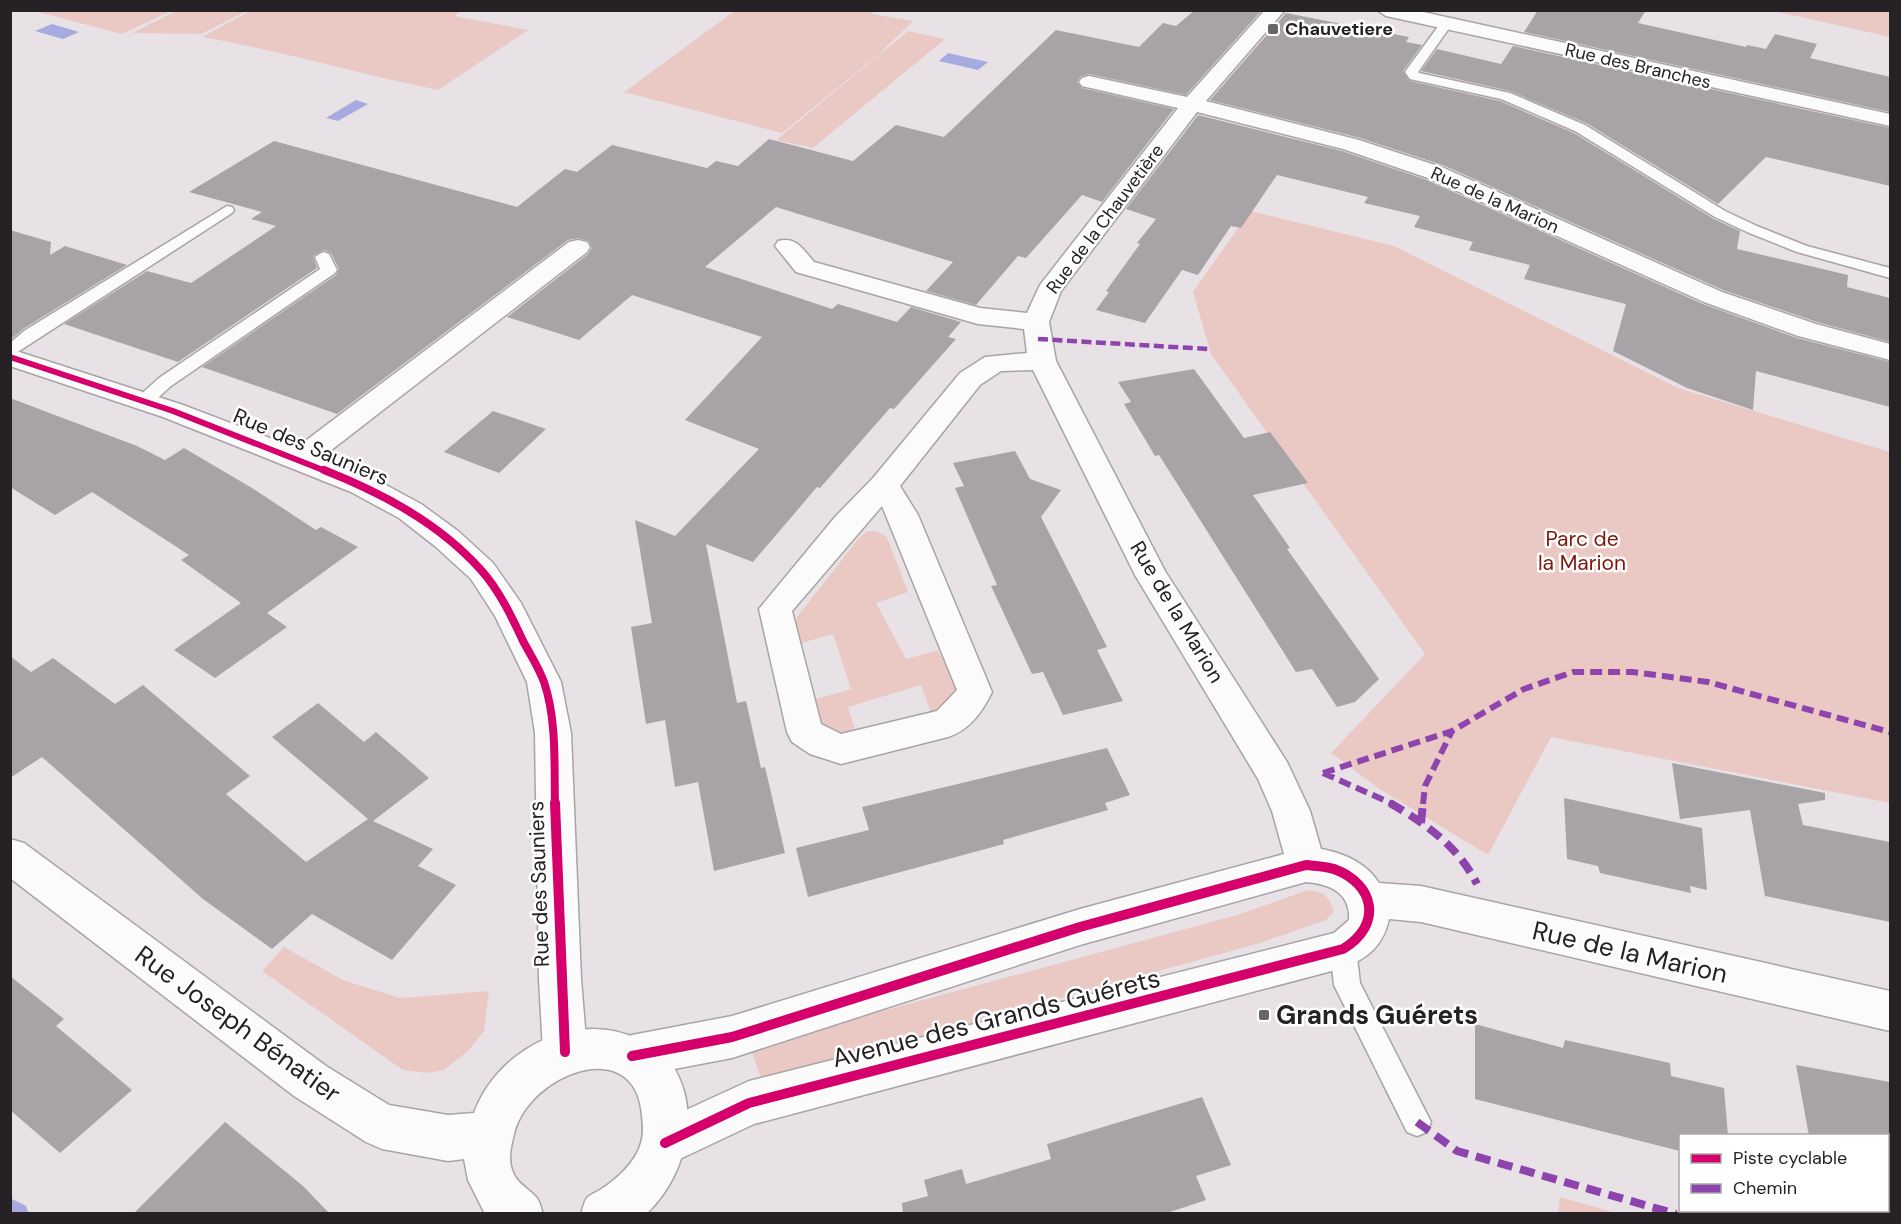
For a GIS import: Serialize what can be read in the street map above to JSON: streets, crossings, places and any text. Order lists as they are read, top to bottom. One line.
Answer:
{"streets":{"street":["Rue des Branches","Rue de la Marion","Rue de la Chauvetière","Rue des Sauniers","Avenue des Grands Guérets","Rue Joseph Bénatier"]},"crossings":[["Rue de la Marion","Rue de la Chauvetière"]],"parks":["Parc de la Marion"],"places":{"transit":["Chauvetiere","Grands Guérets"]},"legend":["Piste cyclable","Chemin"]}
